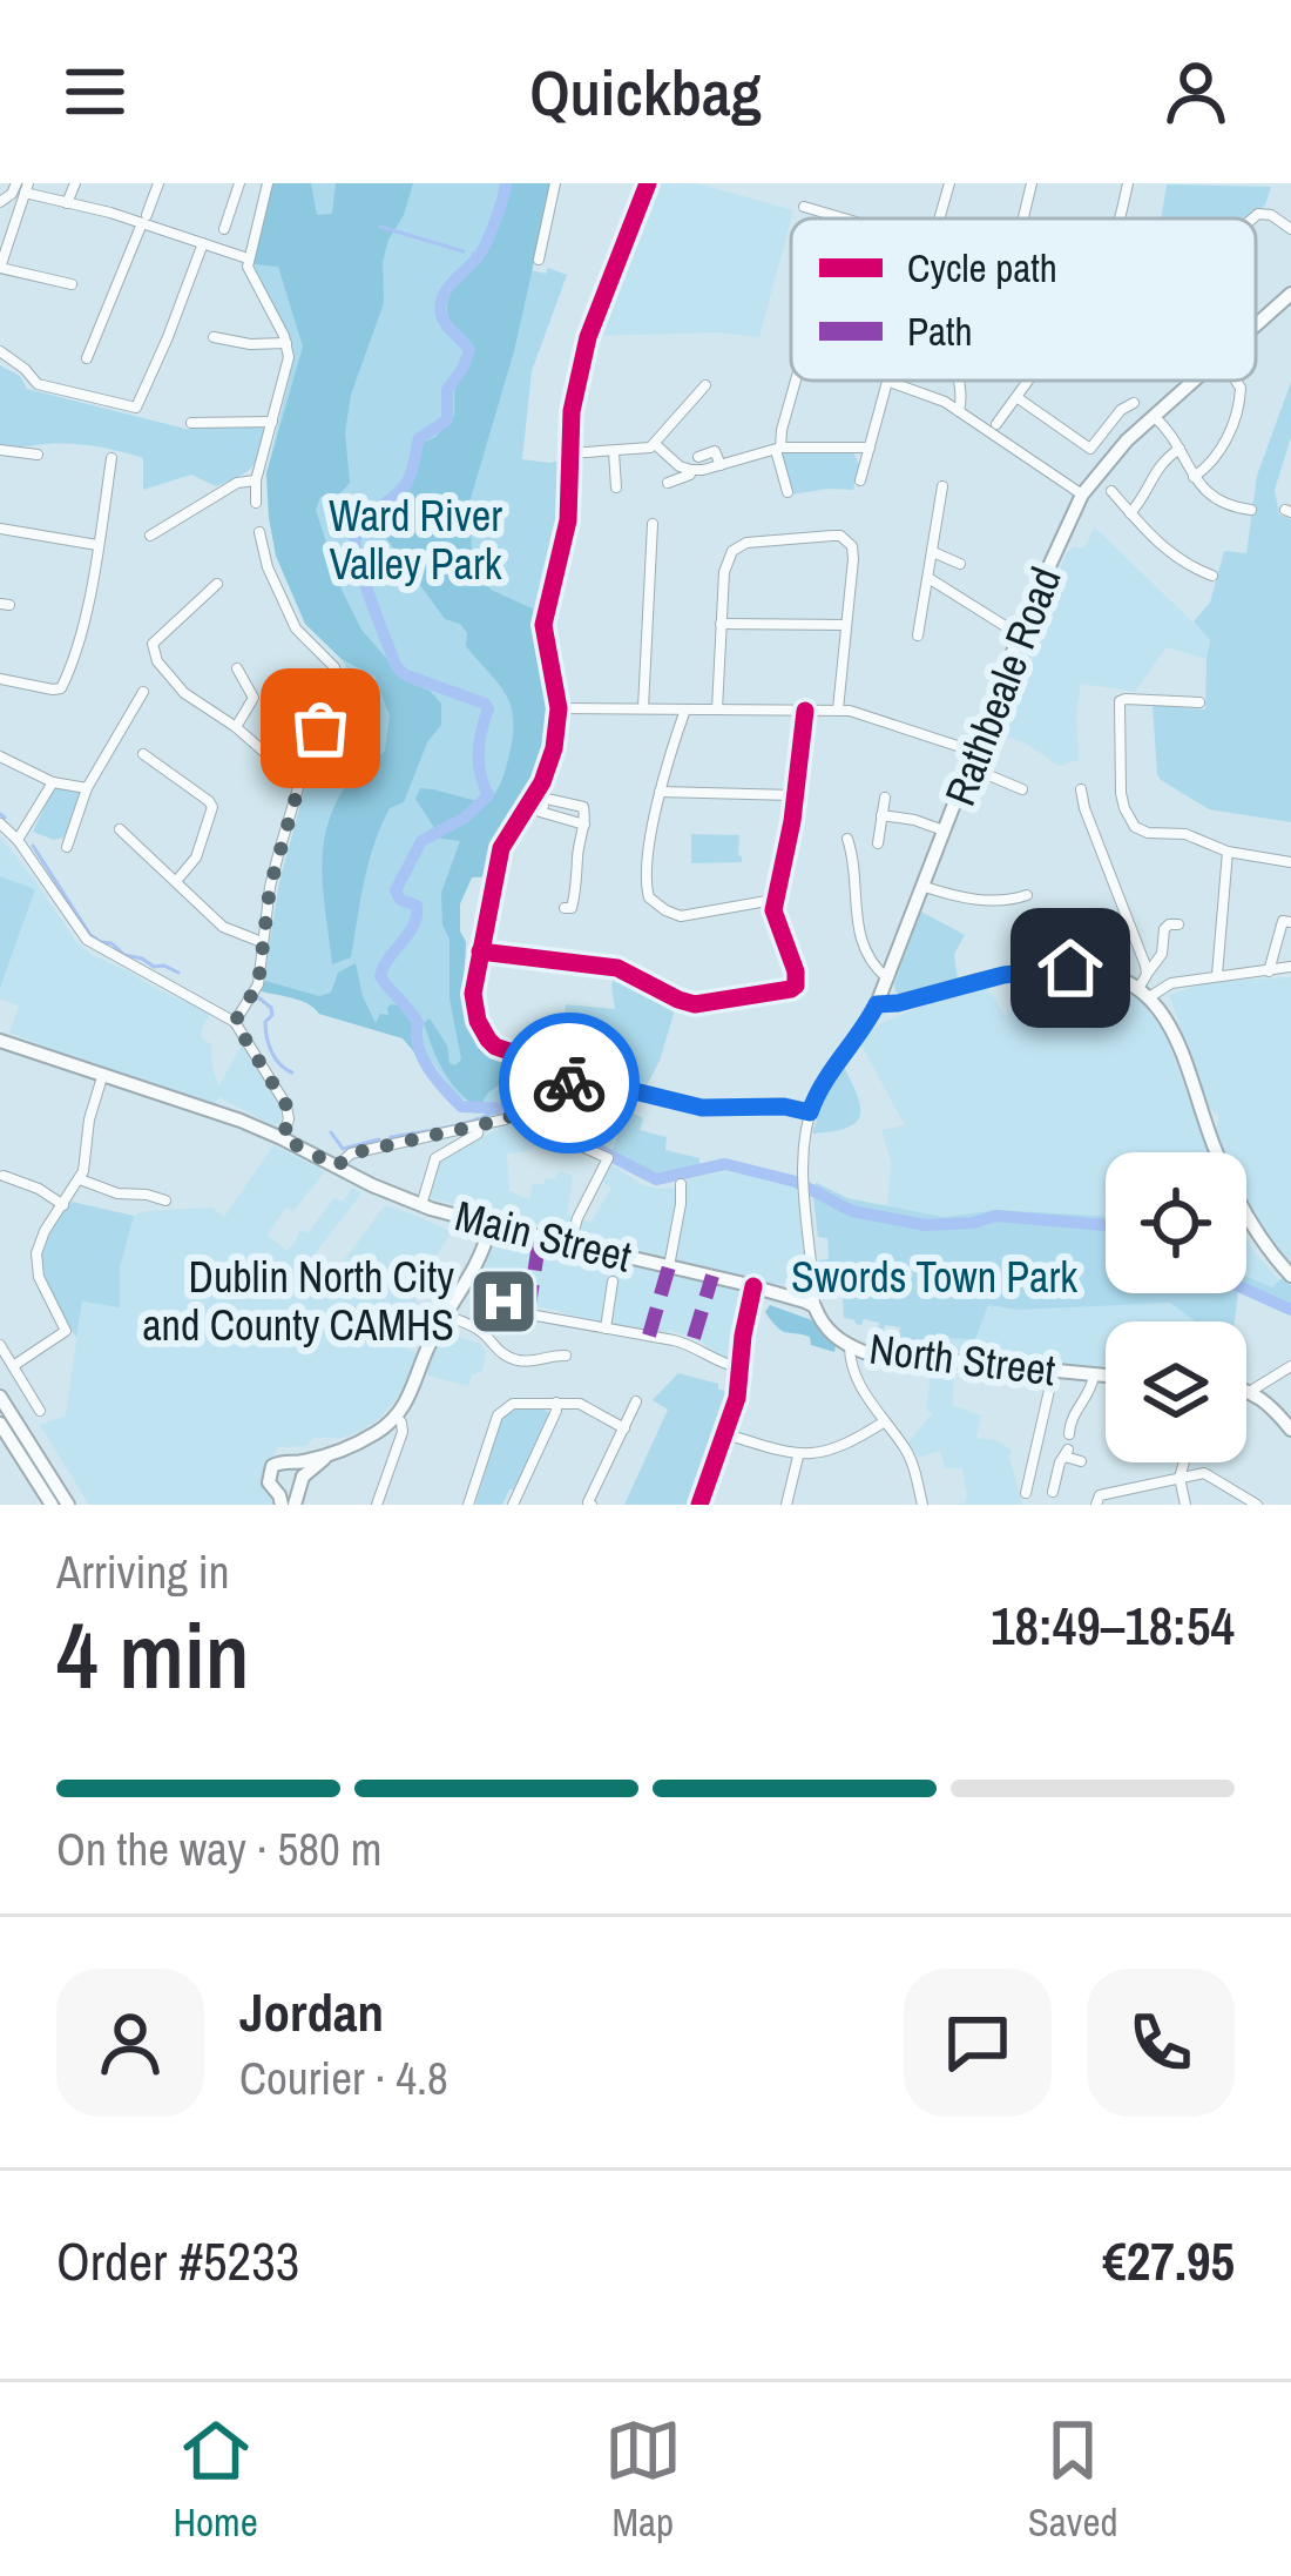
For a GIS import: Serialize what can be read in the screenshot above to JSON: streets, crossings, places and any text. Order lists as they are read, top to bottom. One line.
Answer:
{"streets":{"main road":["Rathbeale Road","Main Street","North Street"]},"crossings":[["Rathbeale Road","Main Street"],["Rathbeale Road","North Street"],["Main Street","North Street"]],"parks":["Ward River Valley Park","Swords Town Park"],"places":{"hospital":["Dublin North City and County CAMHS"]},"legend":["Cycle path","Path"],"page":{"header":"Quickbag","heading":["4 min","Arriving in","18:49–18:54"],"panel":["Jordan","Courier · 4.8","Order #5233","€27.95"],"bar":"On the way · 580 m","tabs":["Home","Map","Saved"]}}
